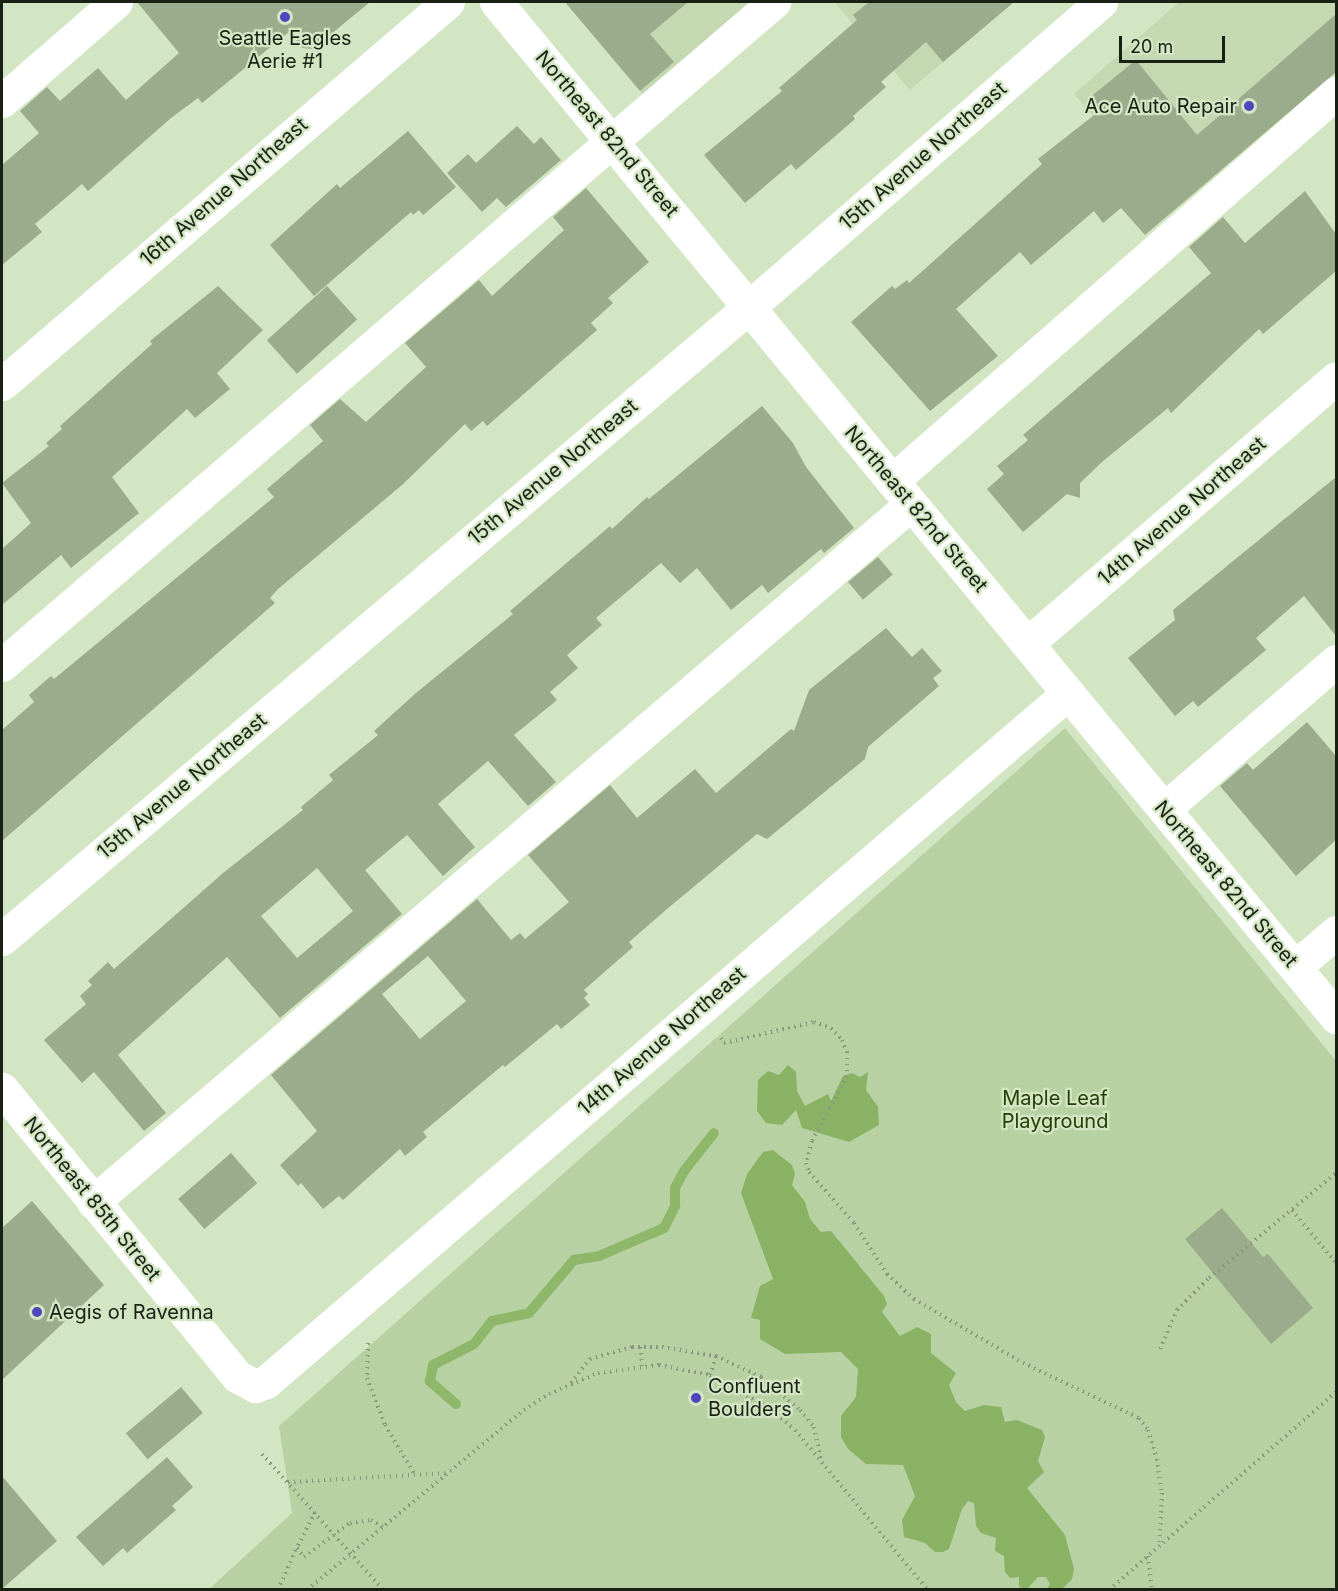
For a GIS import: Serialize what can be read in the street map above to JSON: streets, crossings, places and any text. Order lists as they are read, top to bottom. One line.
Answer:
{"streets":{"street":["Northeast 82nd Street","15th Avenue Northeast","16th Avenue Northeast","14th Avenue Northeast","Northeast 85th Street"]},"crossings":[["Northeast 82nd Street","15th Avenue Northeast"],["Northeast 82nd Street","14th Avenue Northeast"],["14th Avenue Northeast","Northeast 85th Street"]],"parks":["Maple Leaf Playground"],"places":["Seattle Eagles Aerie #1","Ace Auto Repair","Aegis of Ravenna","Confluent Boulders"],"scale_bar":"20 m"}
